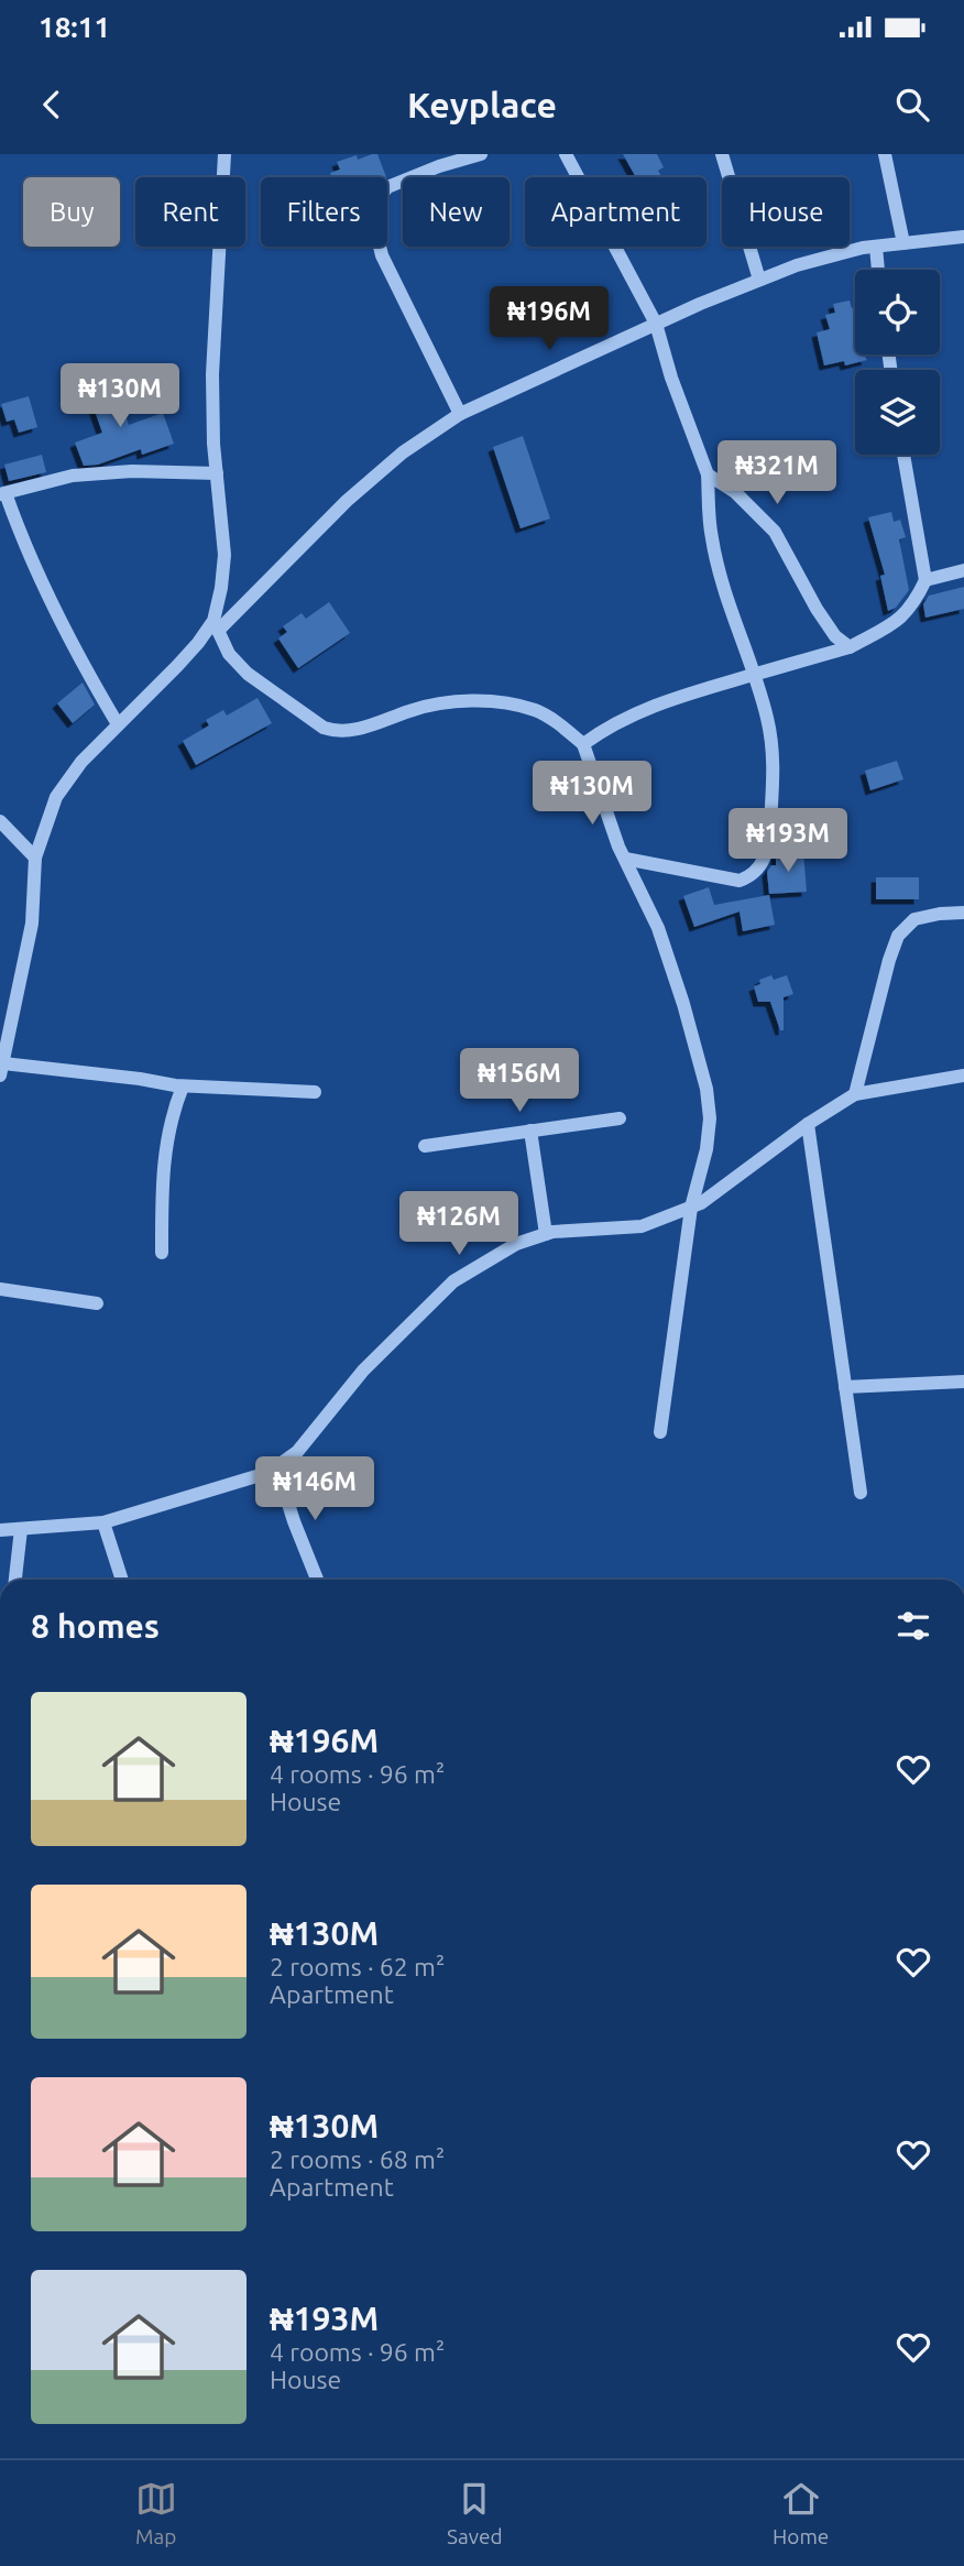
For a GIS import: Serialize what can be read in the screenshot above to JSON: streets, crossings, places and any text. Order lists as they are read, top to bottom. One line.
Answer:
{"page":{"status":"18:11","header":"Keyplace","chip":["Buy","Rent","Filters","New","Apartment","House"],"price":["₦196M","₦130M","₦321M","₦130M","₦193M","₦156M","₦126M","₦146M"],"heading":"8 homes","list":[{"name":"₦196M","note":"4 rooms · 96 m² · House"},{"name":"₦130M","note":"2 rooms · 62 m² · Apartment"},{"name":"₦130M","note":"2 rooms · 68 m² · Apartment"},{"name":"₦193M","note":"4 rooms · 96 m² · House"}],"tabs":["Map","Saved","Home"]}}
